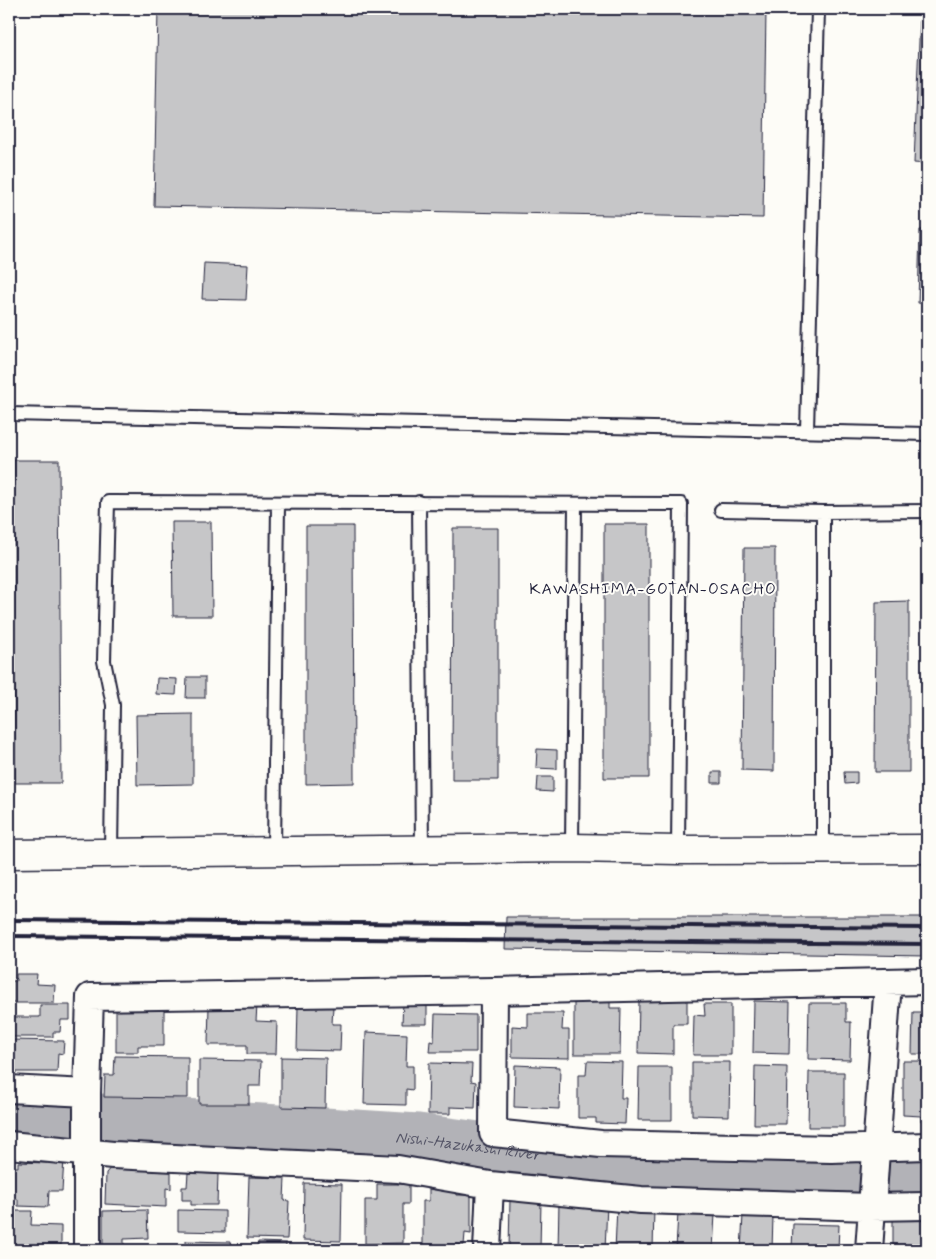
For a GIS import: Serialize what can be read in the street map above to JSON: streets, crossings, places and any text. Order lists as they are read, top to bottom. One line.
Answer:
{"districts":["KAWASHIMA-GOTAN-OSACHO"],"water":["Nishi-Hazukashi River"]}
